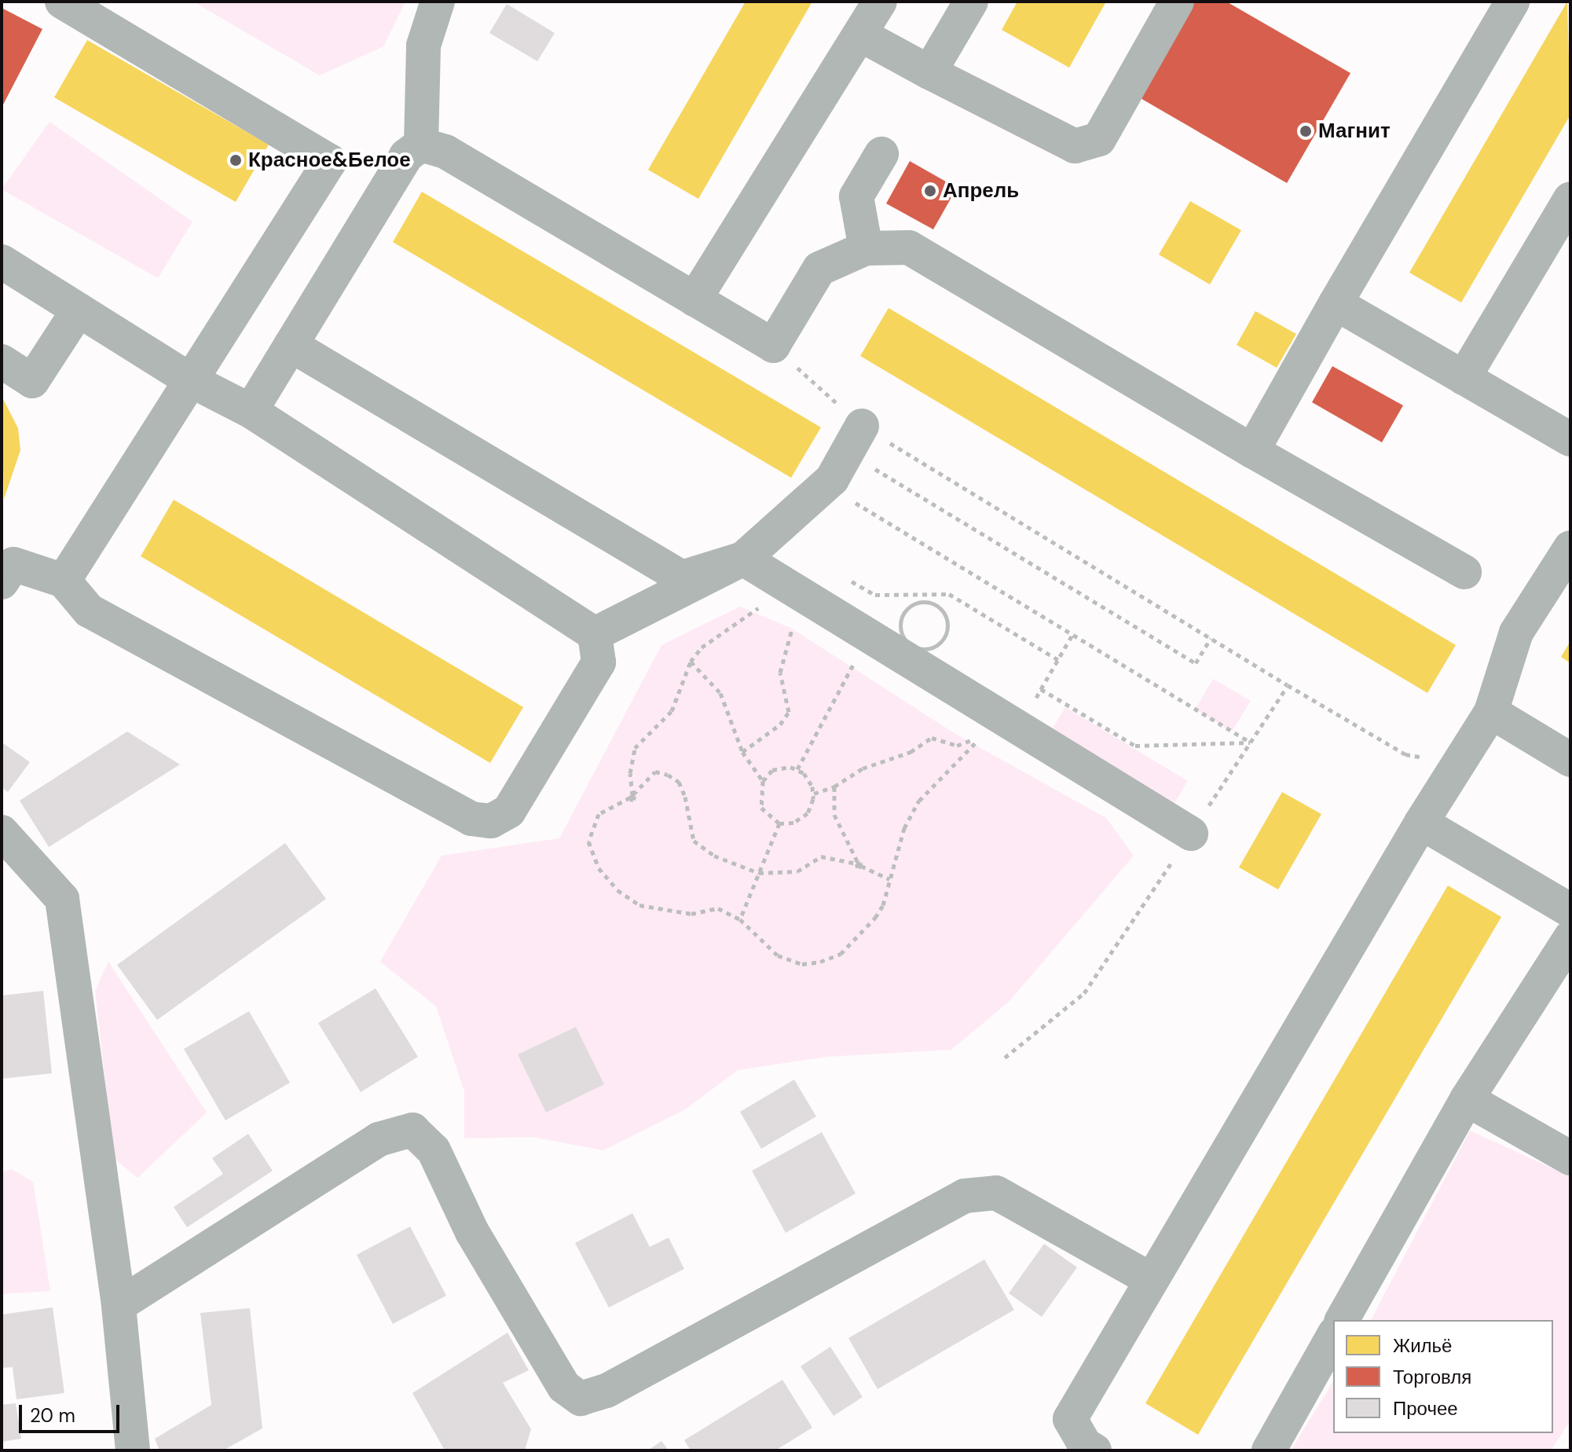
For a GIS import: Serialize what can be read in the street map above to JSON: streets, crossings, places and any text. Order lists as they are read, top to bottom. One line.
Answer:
{"places":["Магнит","Красное&Белое","Апрель"],"legend":["Жильё","Торговля","Прочее"],"scale_bar":"20 m"}
